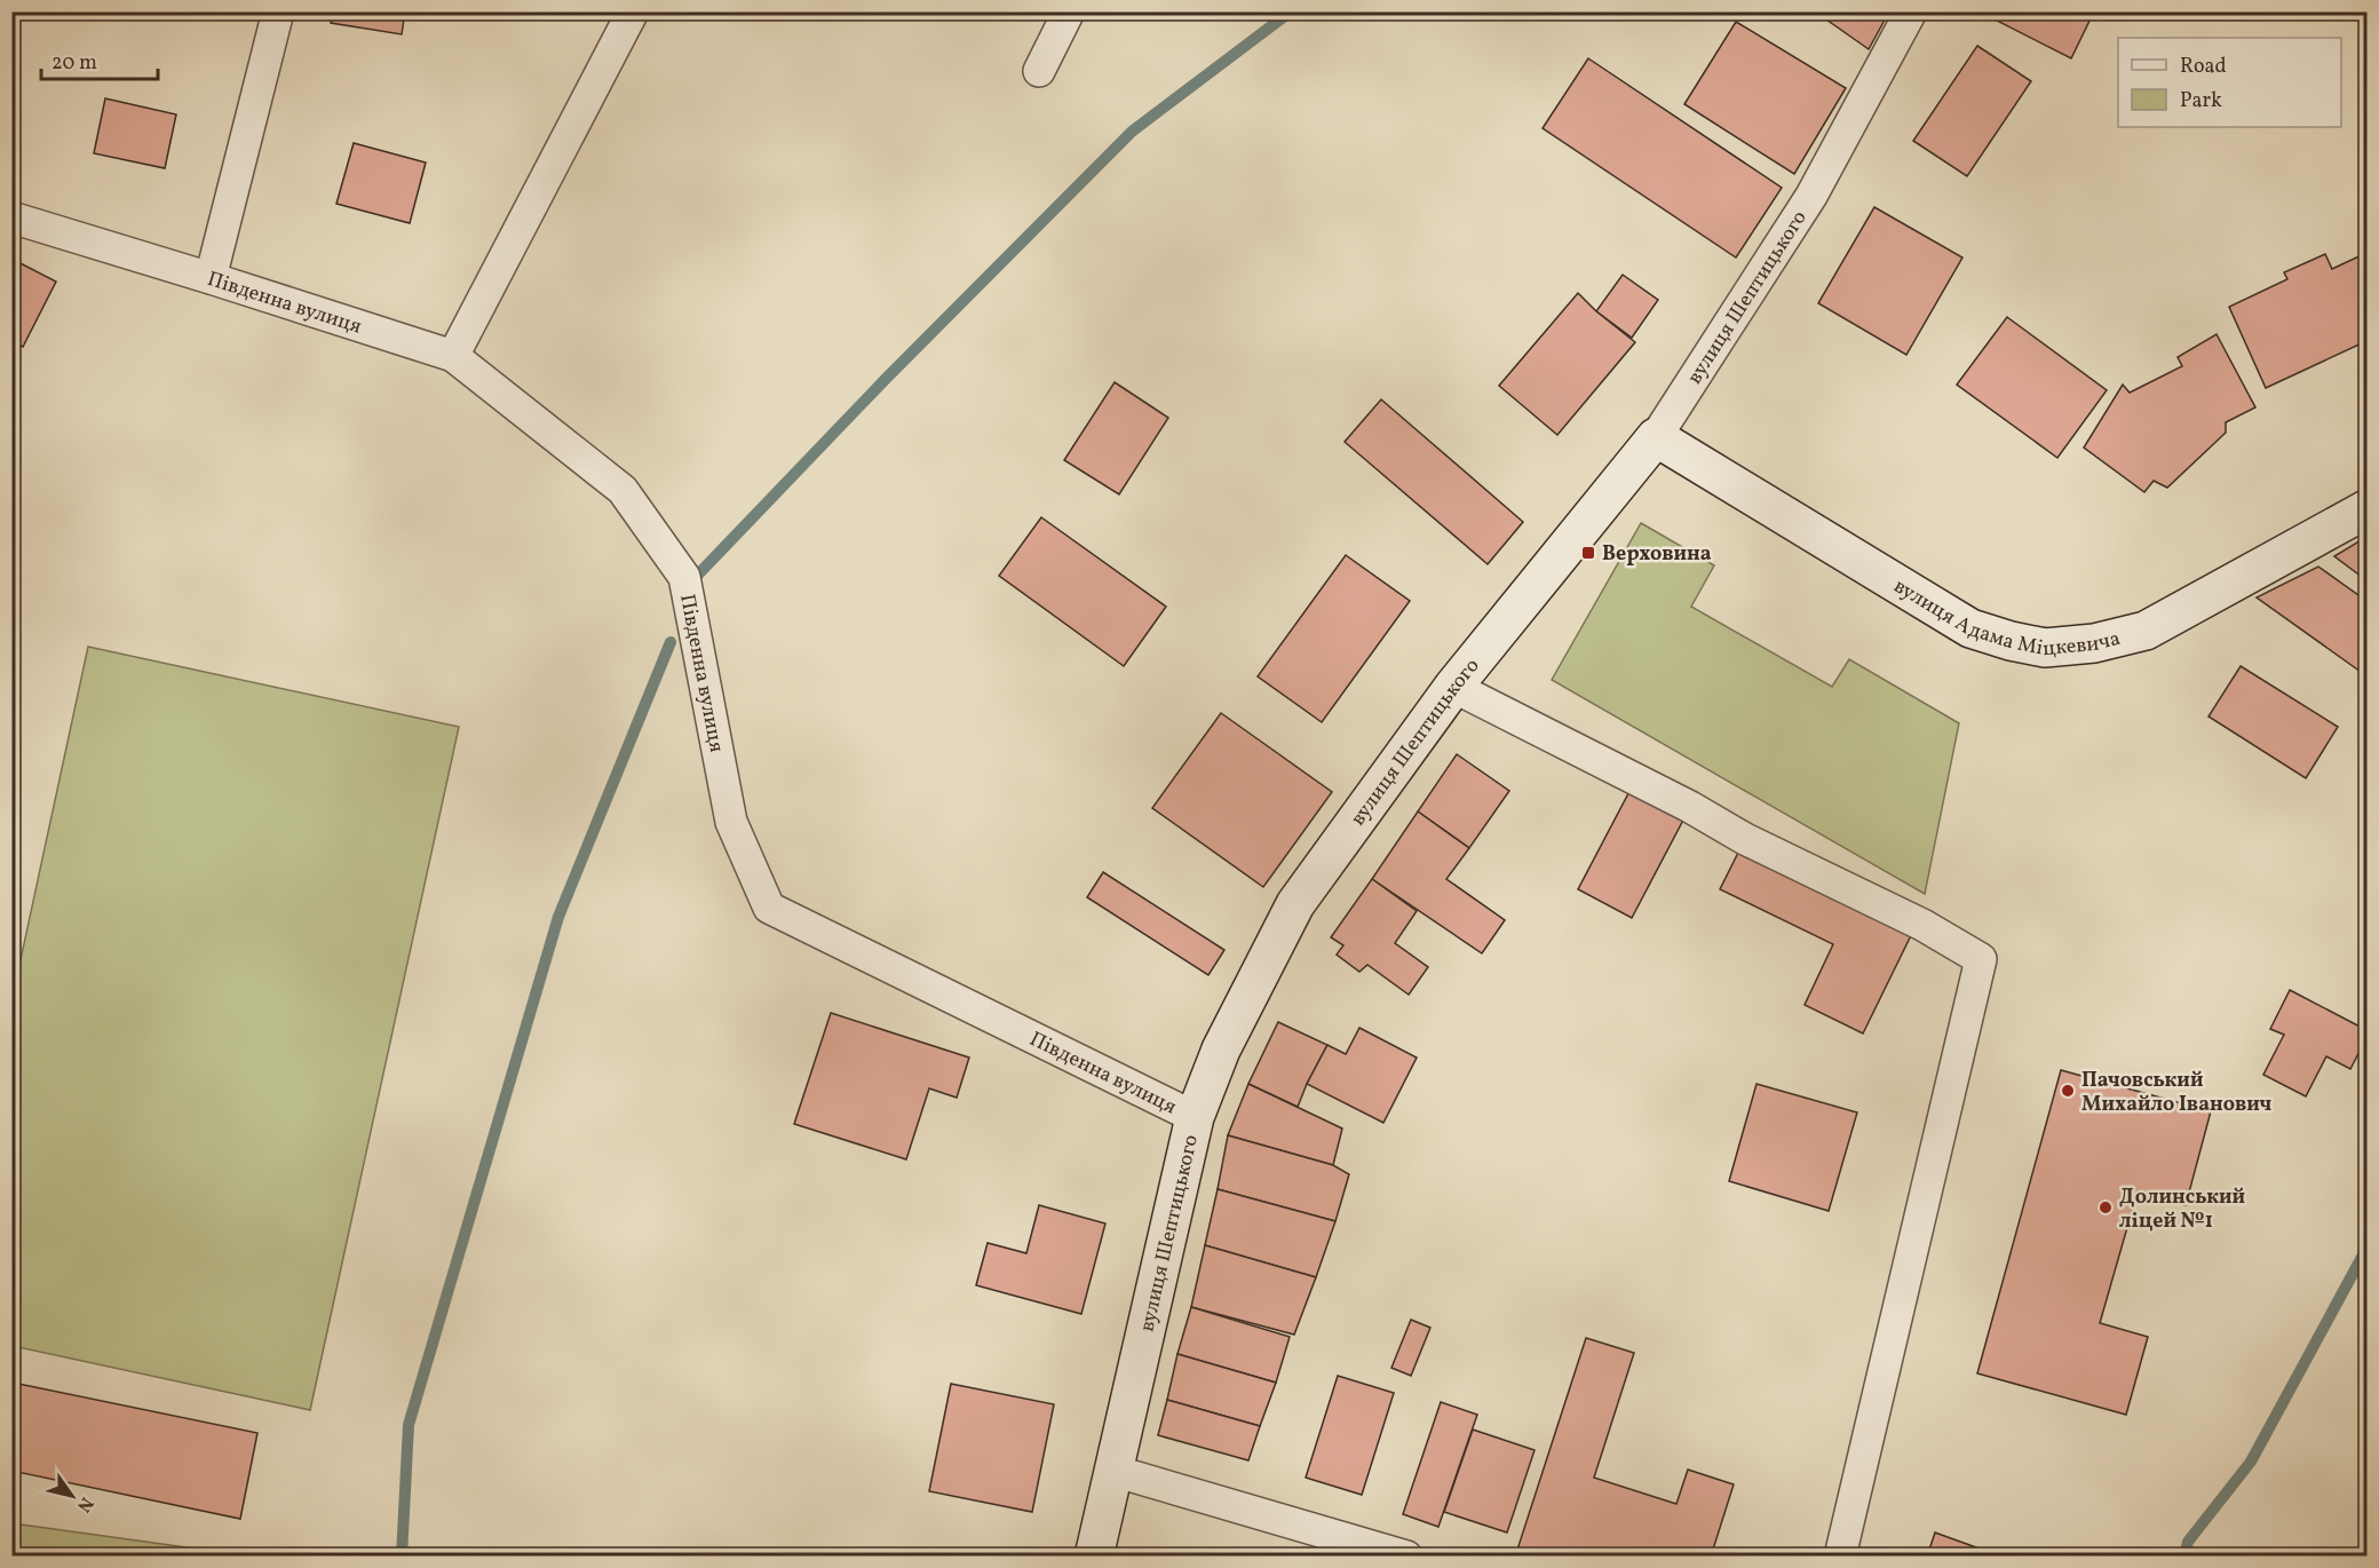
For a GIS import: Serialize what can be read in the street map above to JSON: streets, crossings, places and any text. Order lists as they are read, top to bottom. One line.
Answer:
{"streets":{"street":["вулиця Шептицького","Південна вулиця","вулиця Адама Міцкевича"]},"crossings":[["вулиця Шептицького","Південна вулиця"],["вулиця Шептицького","вулиця Адама Міцкевича"]],"places":{"transit":["Верховина"],"other":["Пачовський Михайло Іванович","Долинський ліцей №1"]},"legend":["Road","Park"],"scale_bar":"20 m","north":"bottom right"}
